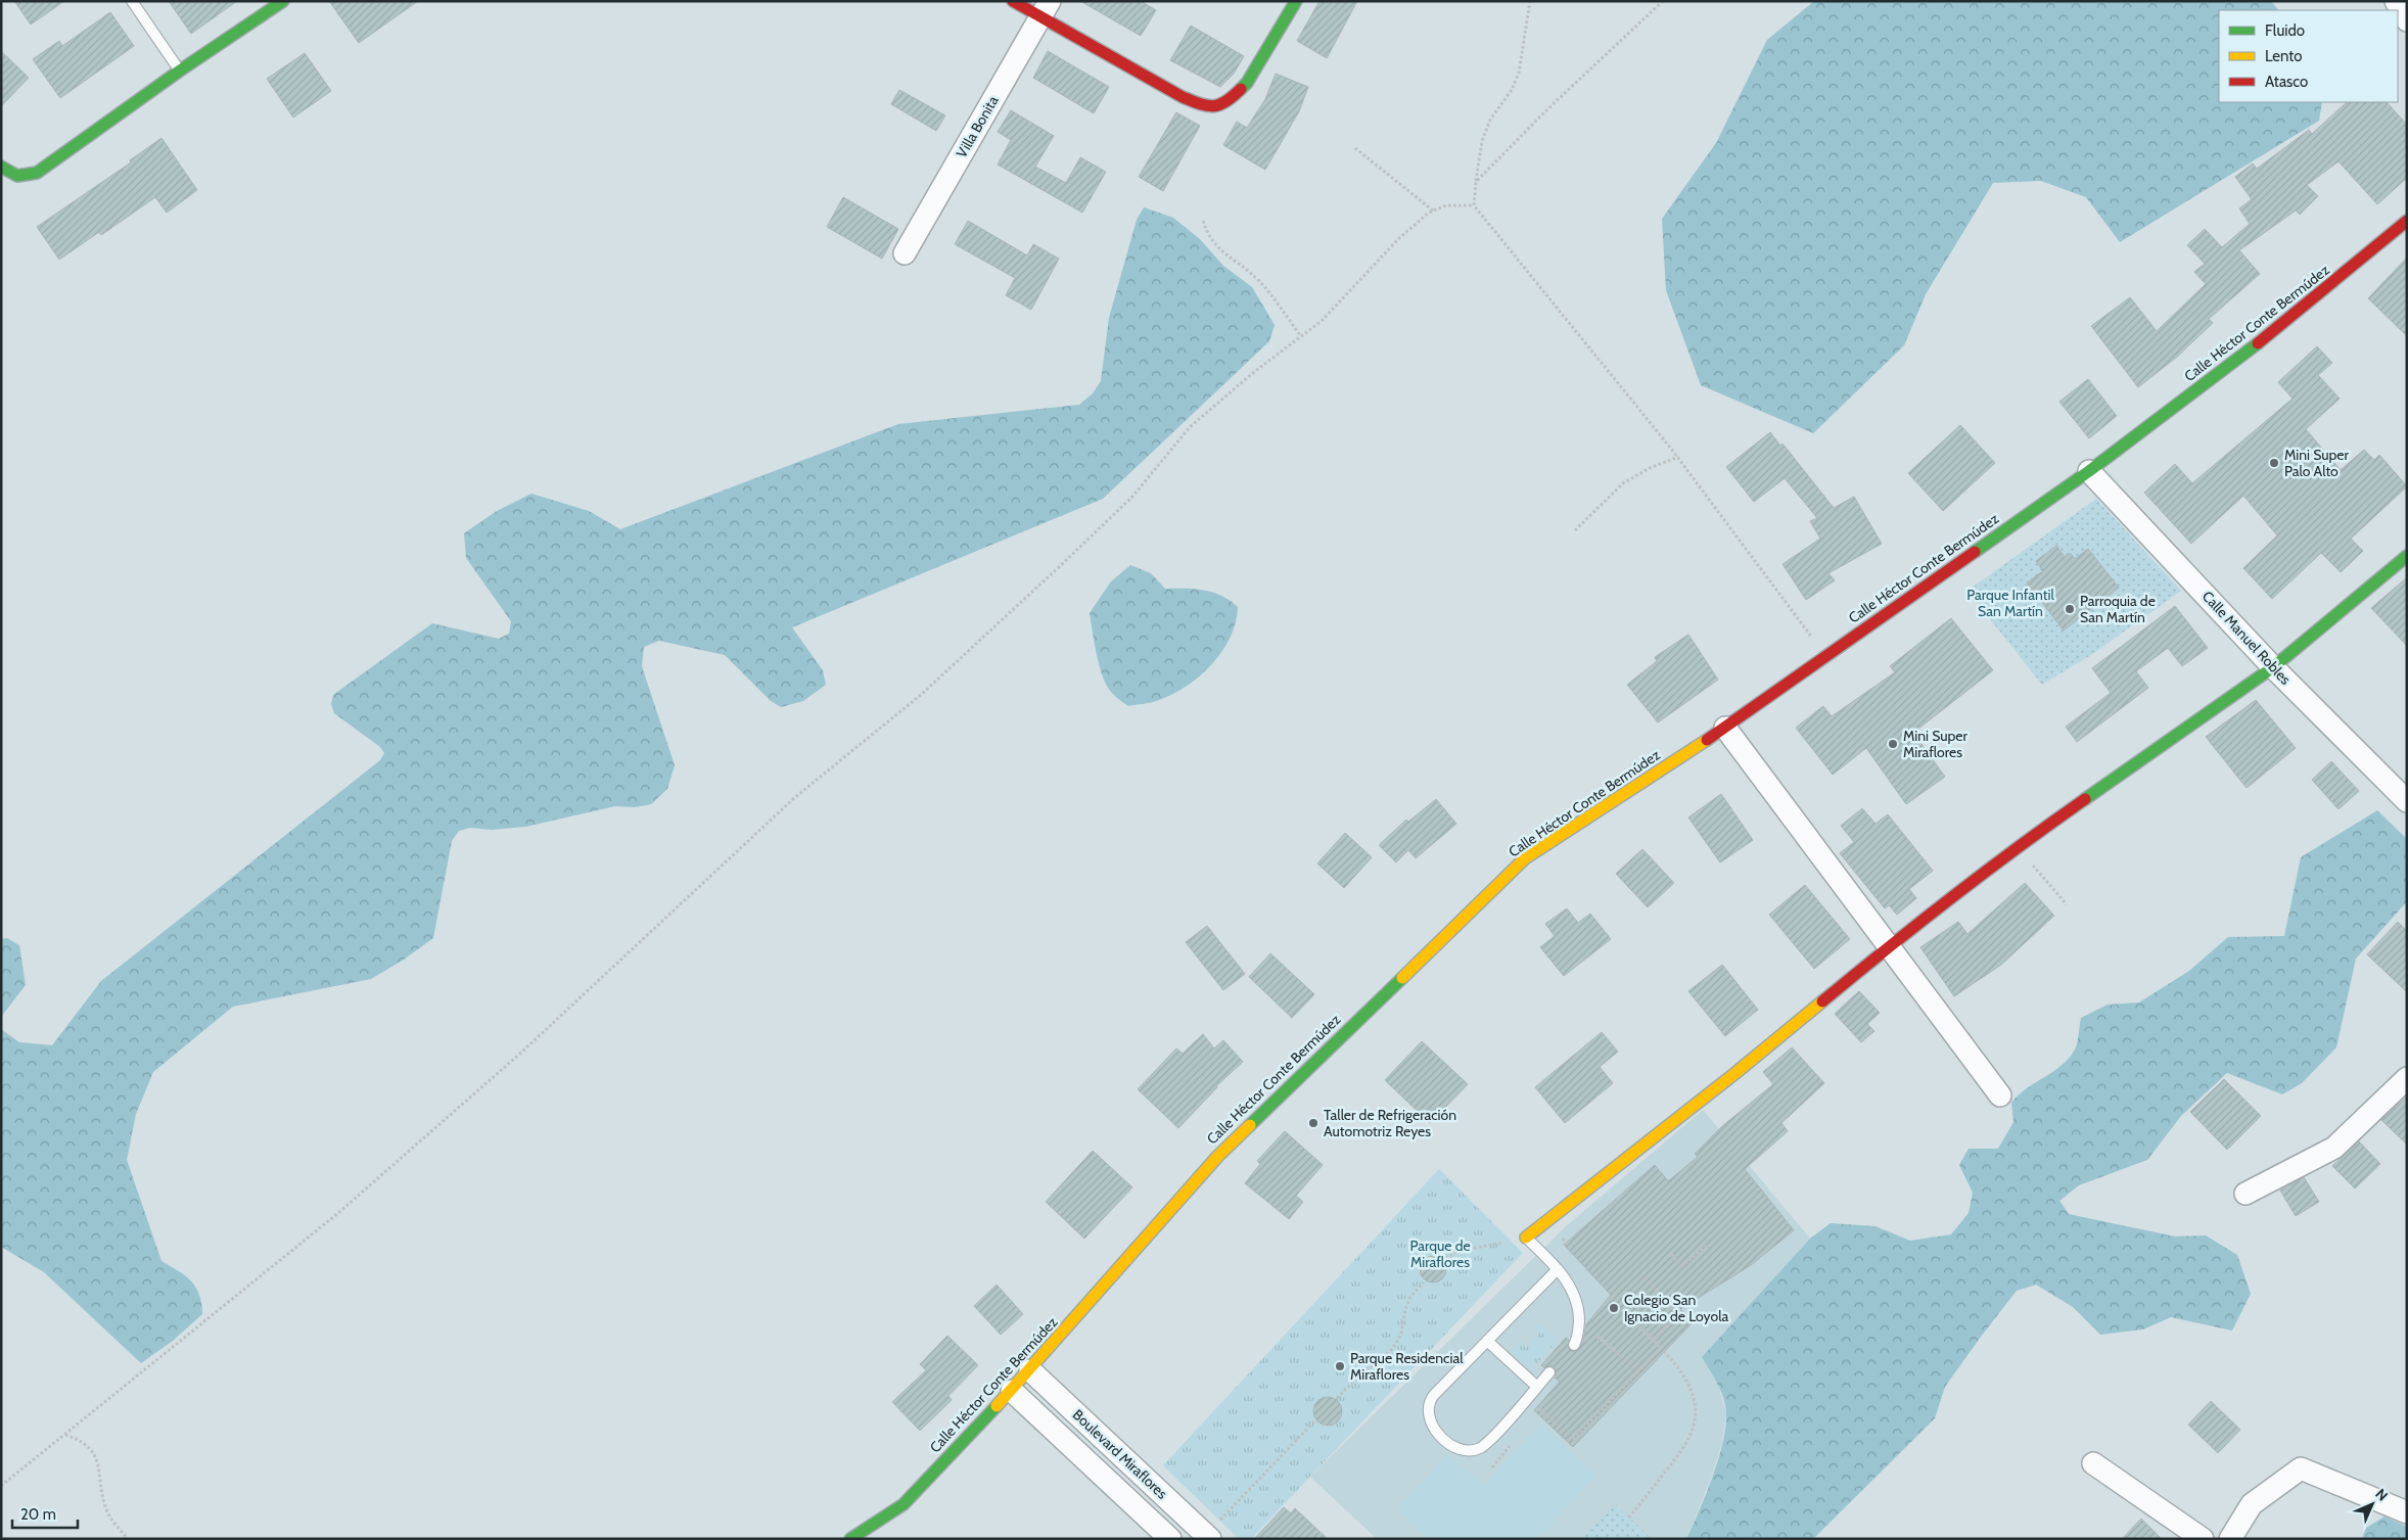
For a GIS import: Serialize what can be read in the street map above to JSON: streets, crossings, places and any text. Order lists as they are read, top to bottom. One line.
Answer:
{"streets":{"street":["Villa Bonita","Calle Héctor Conte Bermúdez","Calle Manuel Robles","Boulevard Miraflores"]},"crossings":[["Calle Héctor Conte Bermúdez","Calle Manuel Robles"],["Calle Héctor Conte Bermúdez","Boulevard Miraflores"]],"parks":["Parque Infantil San Martín","Parque de Miraflores"],"places":["Mini Super Palo Alto","Parroquia de San Martín","Mini Super Miraflores","Taller de Refrigeración Automotriz Reyes","Colegio San Ignacio de Loyola","Parque Residencial Miraflores"],"legend":["Fluido","Lento","Atasco"],"scale_bar":"20 m","north":"top right"}
